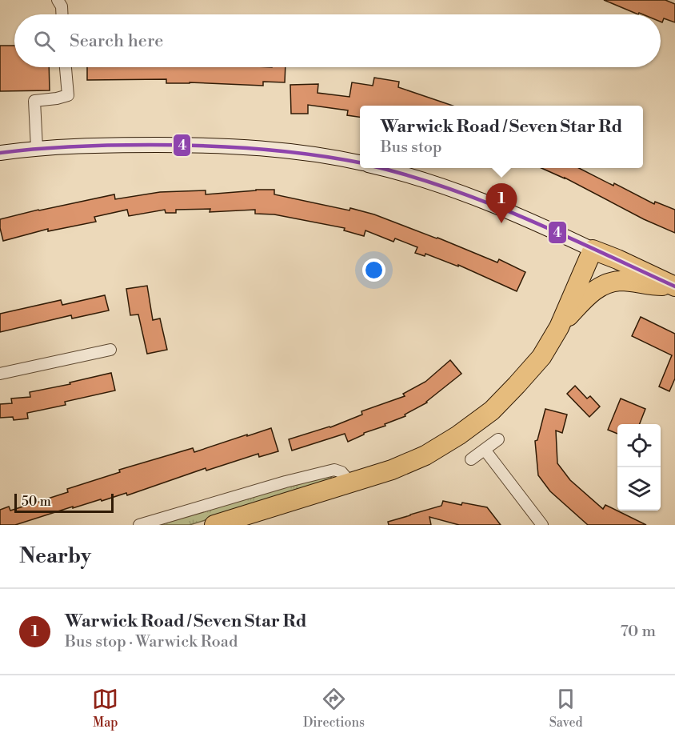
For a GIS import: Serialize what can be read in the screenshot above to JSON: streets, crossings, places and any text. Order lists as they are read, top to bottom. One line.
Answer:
{"lines":["transit line 4"],"scale_bar":"50 m","page":{"search":"Search here","popup":["Warwick Road / Seven Star Rd","Bus stop"],"pins":"1","scale":"50 m","heading":"Nearby","list":[{"mark":"1","name":"Warwick Road / Seven Star Rd","note":"Bus stop · Warwick Road","value":"70 m"}],"nav":["Map","Directions","Saved"]}}
